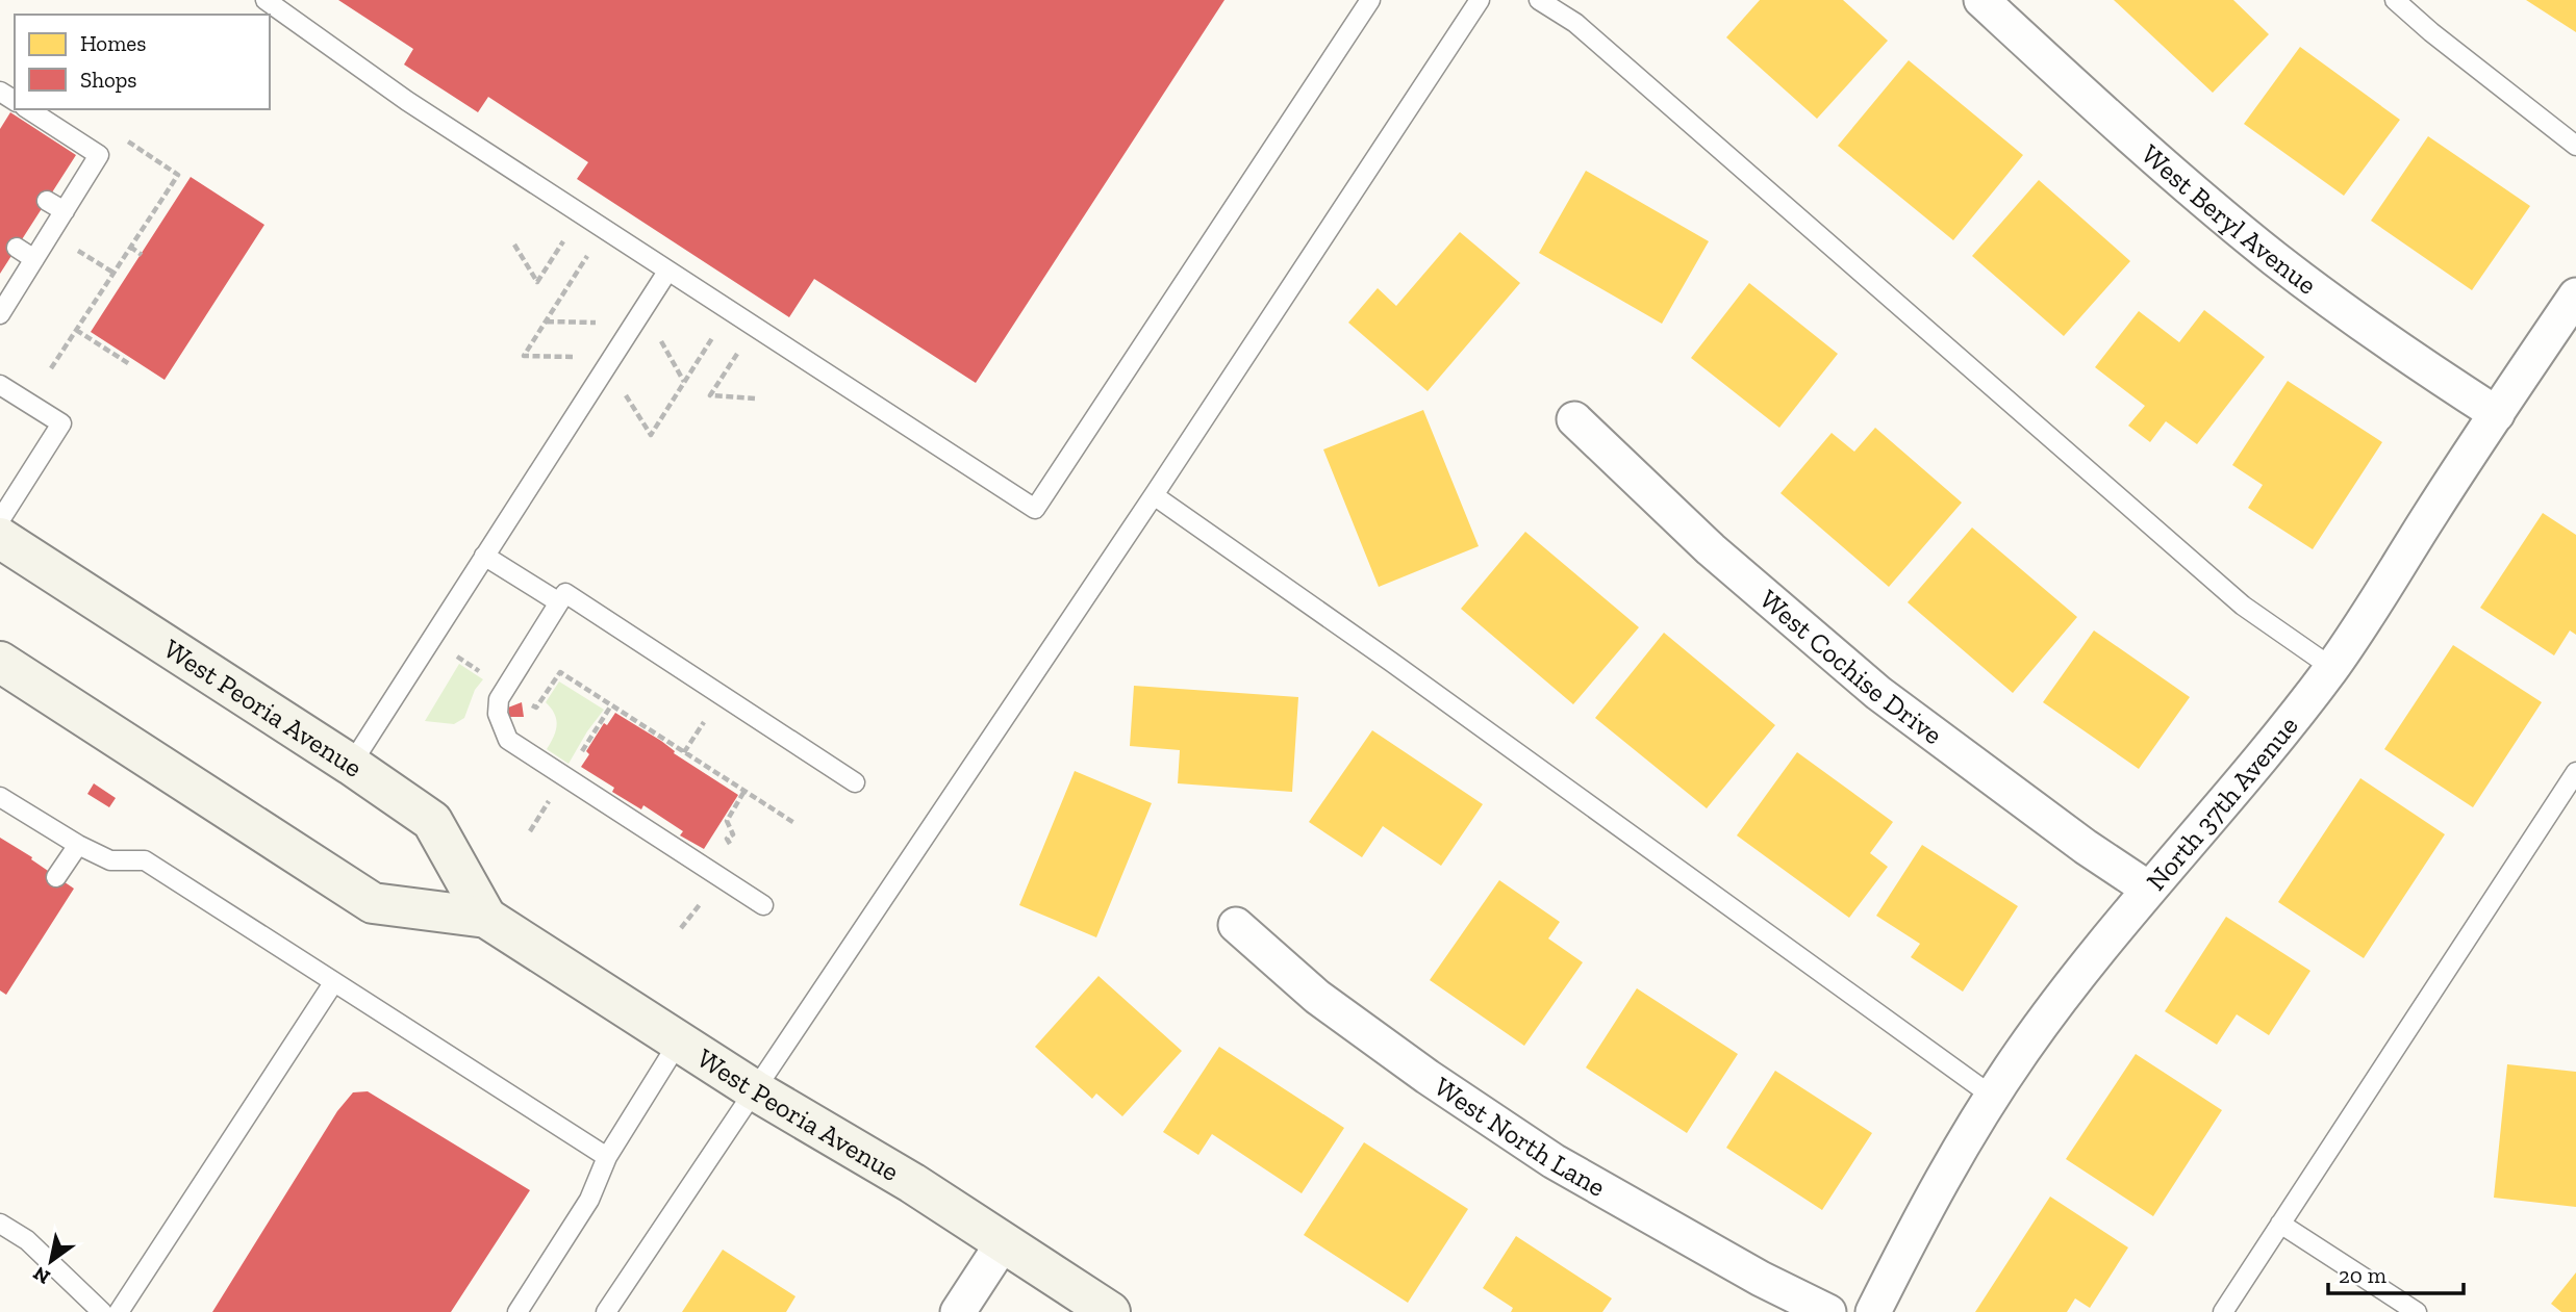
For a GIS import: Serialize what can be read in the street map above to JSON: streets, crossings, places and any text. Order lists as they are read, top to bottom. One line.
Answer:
{"streets":{"main road":["West Peoria Avenue"],"street":["West Beryl Avenue","West Cochise Drive","North 37th Avenue","West North Lane"]},"crossings":[["West Beryl Avenue","North 37th Avenue"],["West Cochise Drive","North 37th Avenue"]],"legend":["Homes","Shops"],"scale_bar":"20 m","north":"bottom left"}
